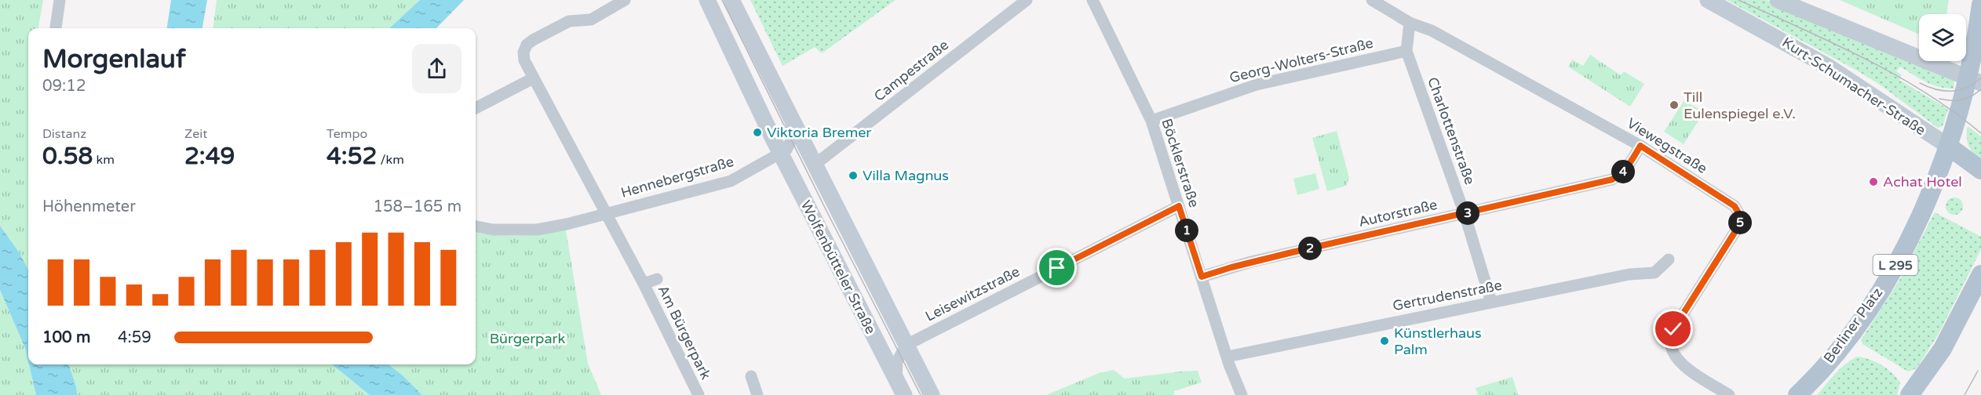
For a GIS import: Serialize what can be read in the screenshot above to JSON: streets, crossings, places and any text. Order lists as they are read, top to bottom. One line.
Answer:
{"streets":{"main road":["Kurt-Schumacher-Straße","L 295","Wolfenbütteler Straße","Berliner Platz"],"street":["Georg-Wolters-Straße","Campestraße","Charlottenstraße","Viewegstraße","Böcklerstraße","Hennebergstraße","Autorstraße","Leisewitzstraße","Gertrudenstraße","Am Bürgerpark"]},"crossings":[["Georg-Wolters-Straße","Charlottenstraße"],["Georg-Wolters-Straße","Böcklerstraße"],["Campestraße","Wolfenbütteler Straße"],["Kurt-Schumacher-Straße","L 295"],["Kurt-Schumacher-Straße","Berliner Platz"],["Charlottenstraße","Autorstraße"],["Charlottenstraße","Gertrudenstraße"],["Viewegstraße","Autorstraße"],["Böcklerstraße","Autorstraße"],["Böcklerstraße","Leisewitzstraße"],["Böcklerstraße","Gertrudenstraße"],["Hennebergstraße","Wolfenbütteler Straße"],["Hennebergstraße","Am Bürgerpark"],["L 295","Berliner Platz"],["Wolfenbütteler Straße","Leisewitzstraße"]],"parks":["Bürgerpark"],"places":["Till Eulenspiegel e.V.","Viktoria Bremer","Villa Magnus","Achat Hotel","Künstlerhaus Palm"],"page":{"heading":["Morgenlauf","09:12"],"stats":[["Distanz","0.58 km"],["Zeit","2:49"],["Tempo","4:52 /km"]],"pins":["4","3","5","1","2"],"chart":["Höhenmeter","158–165 m"],"list":[{"name":"100 m","note":"4:59"}]}}
